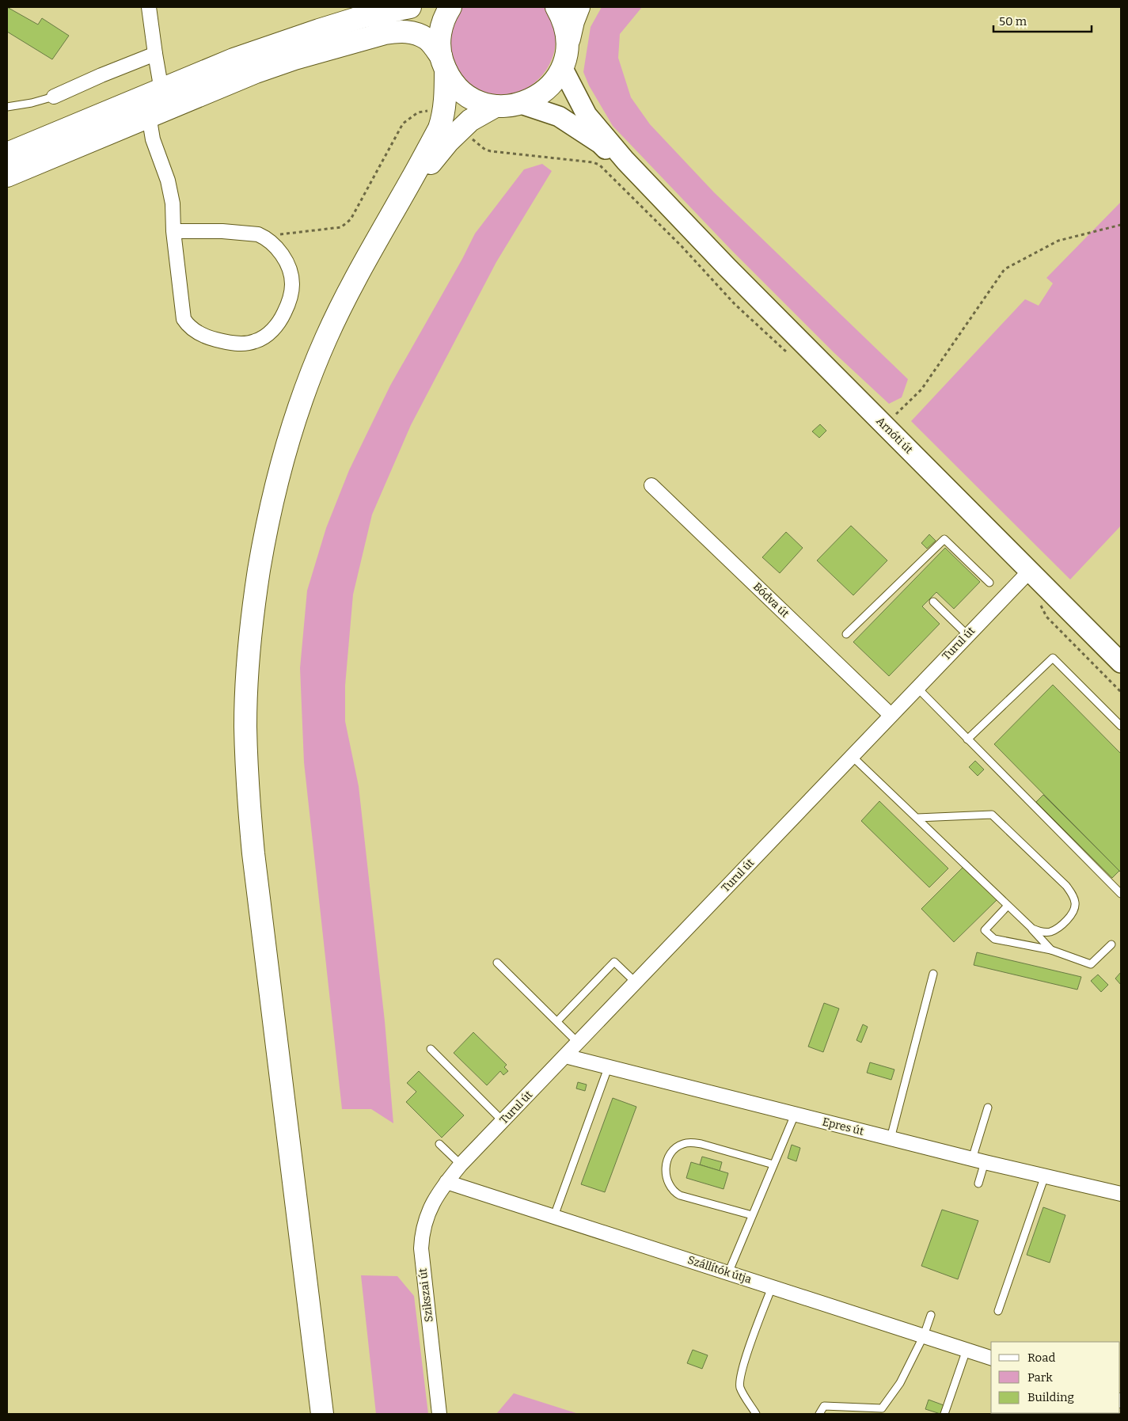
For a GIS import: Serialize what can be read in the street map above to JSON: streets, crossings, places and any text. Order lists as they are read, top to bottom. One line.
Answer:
{"streets":{"main road":["Arnóti út"],"street":["Bódva út","Turul út","Epres út","Szállítók útja","Szikszai út"]},"crossings":[["Arnóti út","Turul út"],["Bódva út","Turul út"],["Turul út","Epres út"],["Turul út","Szállítók útja"],["Turul út","Szikszai út"],["Szállítók útja","Szikszai út"]],"legend":["Road","Park","Building"],"scale_bar":"50 m"}
